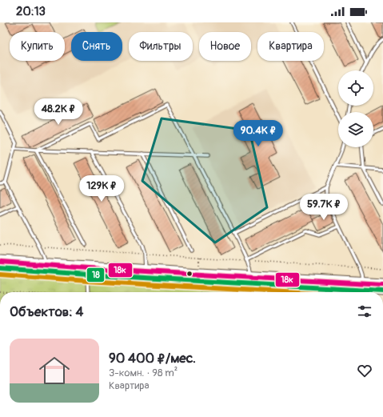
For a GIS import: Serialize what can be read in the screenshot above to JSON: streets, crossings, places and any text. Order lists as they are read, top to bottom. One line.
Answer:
{"lines":["transit line 18к","transit line 18"],"page":{"status":"20:13","chip":["Купить","Снять","Фильтры","Новое","Квартира"],"price":["48.2K ₽","90.4K ₽","129K ₽","59.7K ₽"],"heading":"Объектов: 4","list":[{"name":"90 400 ₽/мес.","note":"3-комн. · 98 m² · Квартира"}]}}
